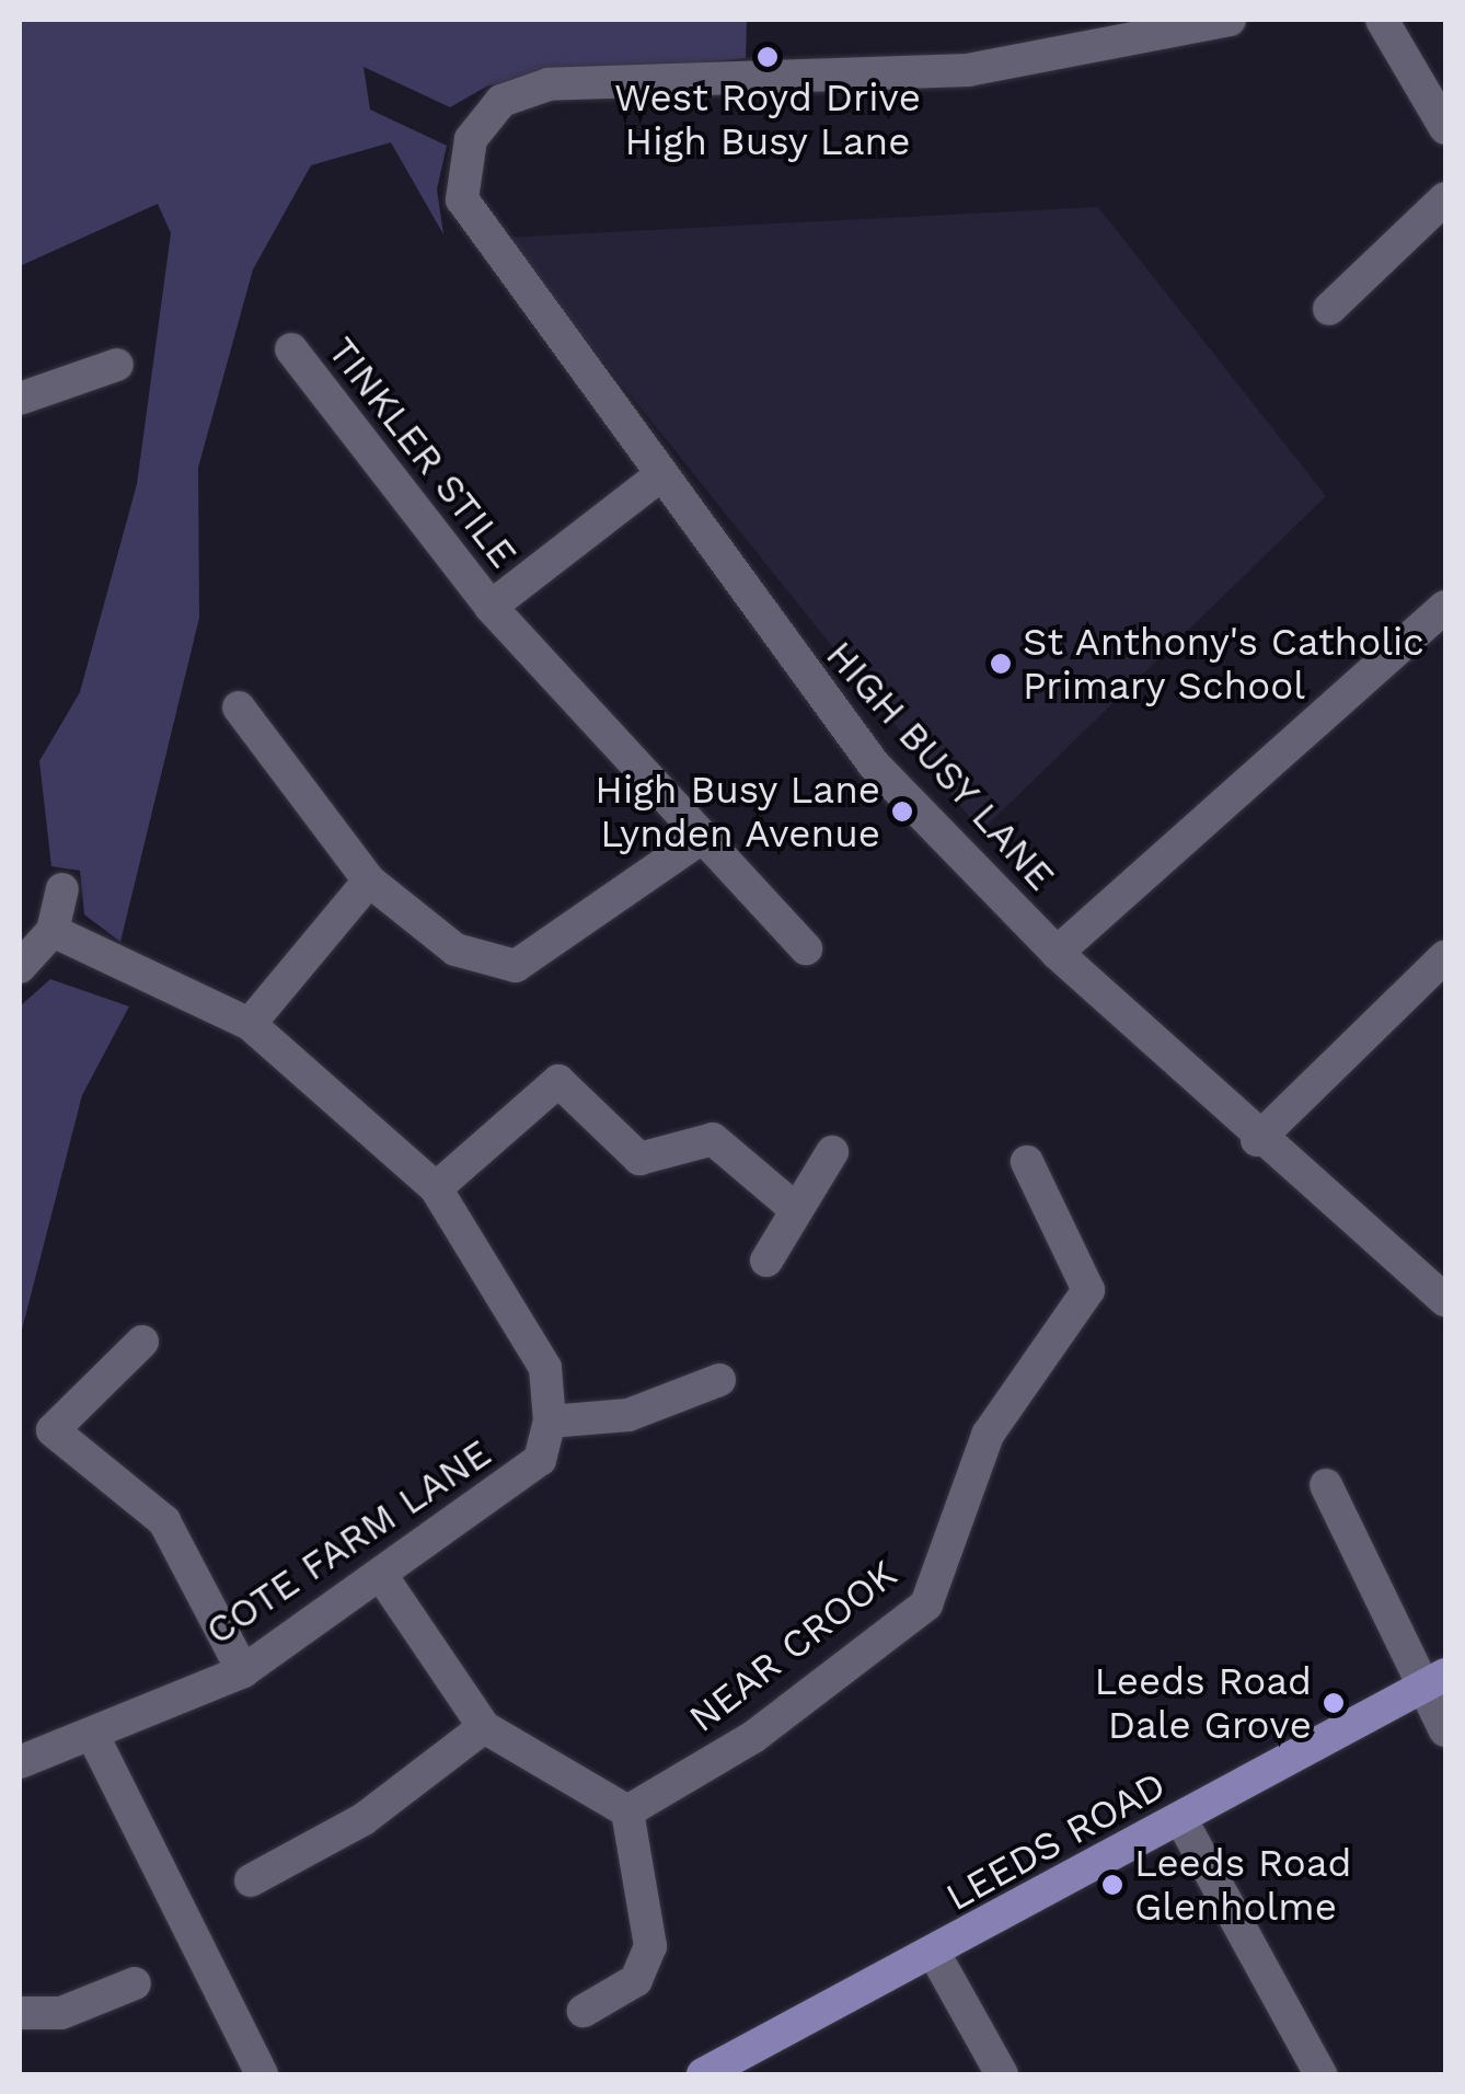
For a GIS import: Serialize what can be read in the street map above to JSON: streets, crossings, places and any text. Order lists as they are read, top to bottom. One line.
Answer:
{"streets":{"main road":["LEEDS ROAD"],"street":["TINKLER STILE","HIGH BUSY LANE","COTE FARM LANE","NEAR CROOK"]},"crossings":[["TINKLER STILE","HIGH BUSY LANE"]],"places":["West Royd Drive High Busy Lane","St Anthony's Catholic Primary School","High Busy Lane Lynden Avenue","Leeds Road Dale Grove","Leeds Road Glenholme"]}
